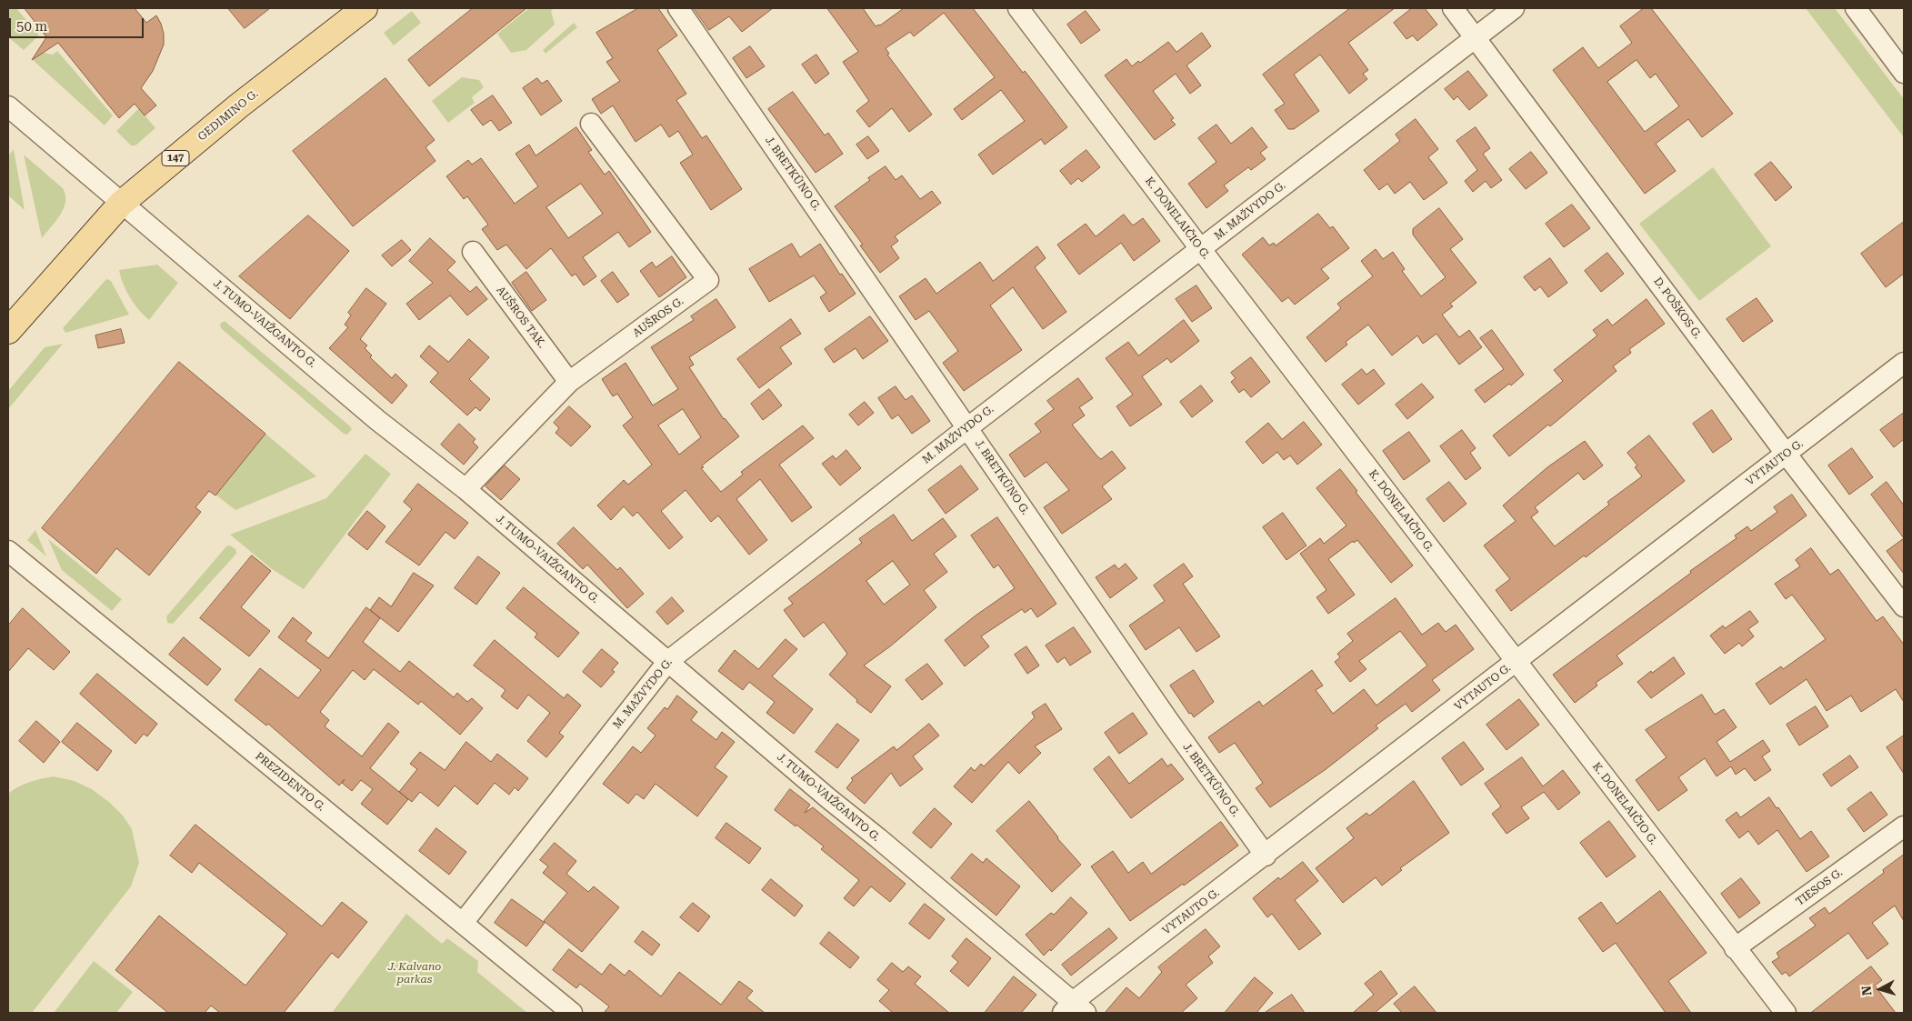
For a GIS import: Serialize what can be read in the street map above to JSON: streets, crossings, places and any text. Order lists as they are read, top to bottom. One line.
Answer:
{"streets":{"main road":["GEDIMINO G.","147"],"street":["J. BRETKŪNO G.","M. MAŽVYDO G.","K. DONELAIČIO G.","D. POŠKOS G.","AUŠROS TAK.","AUŠROS G.","J. TUMO-VAIŽGANTO G.","VYTAUTO G.","PREZIDENTO G.","TIESOS G."]},"crossings":[["GEDIMINO G.","J. TUMO-VAIŽGANTO G."],["J. BRETKŪNO G.","M. MAŽVYDO G."],["J. BRETKŪNO G.","VYTAUTO G."],["M. MAŽVYDO G.","K. DONELAIČIO G."],["M. MAŽVYDO G.","D. POŠKOS G."],["M. MAŽVYDO G.","J. TUMO-VAIŽGANTO G."],["M. MAŽVYDO G.","PREZIDENTO G."],["K. DONELAIČIO G.","VYTAUTO G."],["K. DONELAIČIO G.","TIESOS G."],["D. POŠKOS G.","VYTAUTO G."],["AUŠROS TAK.","AUŠROS G."],["AUŠROS G.","J. TUMO-VAIŽGANTO G."],["J. TUMO-VAIŽGANTO G.","VYTAUTO G."]],"parks":["J. Kalvano parkas"],"scale_bar":"50 m","north":"left"}
